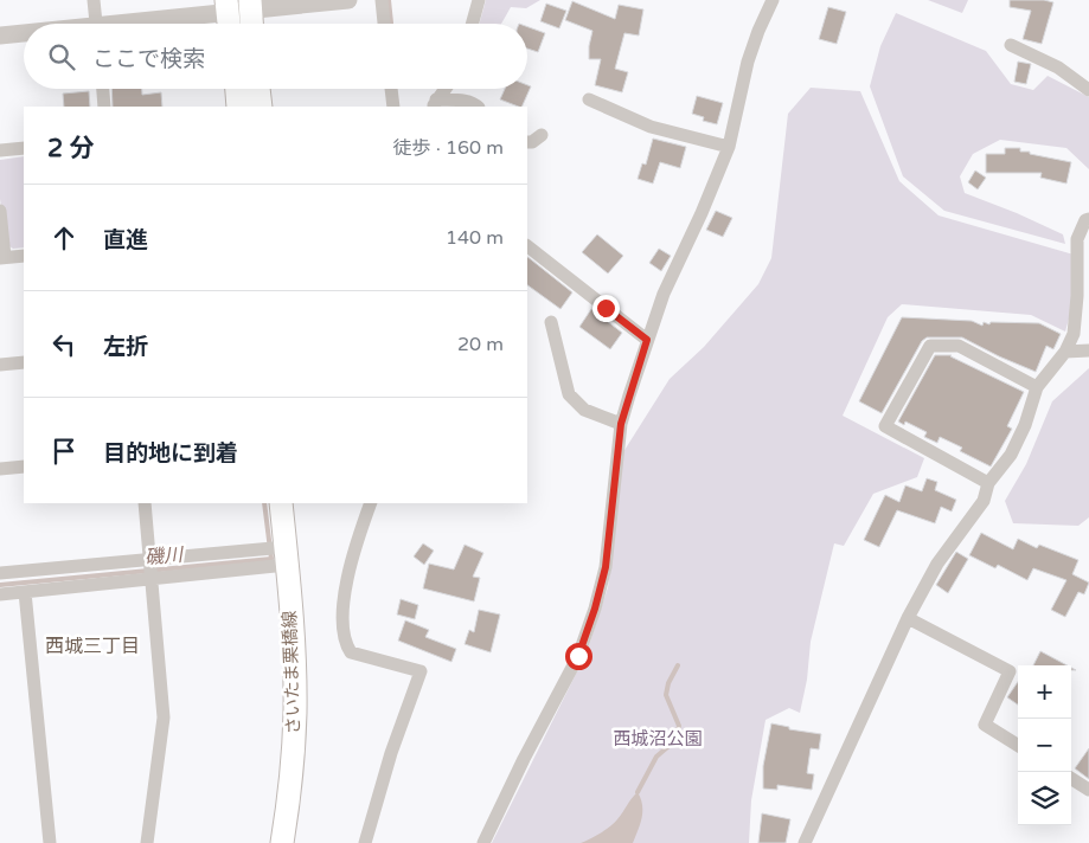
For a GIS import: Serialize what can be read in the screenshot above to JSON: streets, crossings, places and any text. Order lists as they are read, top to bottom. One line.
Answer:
{"streets":{"main road":["さいたま栗橋線"]},"districts":["西城三丁目"],"water":["磯川"],"parks":["西城沼公園"],"page":{"search":"ここで検索","heading":["2 分","徒歩 · 160 m"],"list":[["直進","140 m"],["左折","20 m"],"目的地に到着"],"map_buttons":["+","−"]}}
